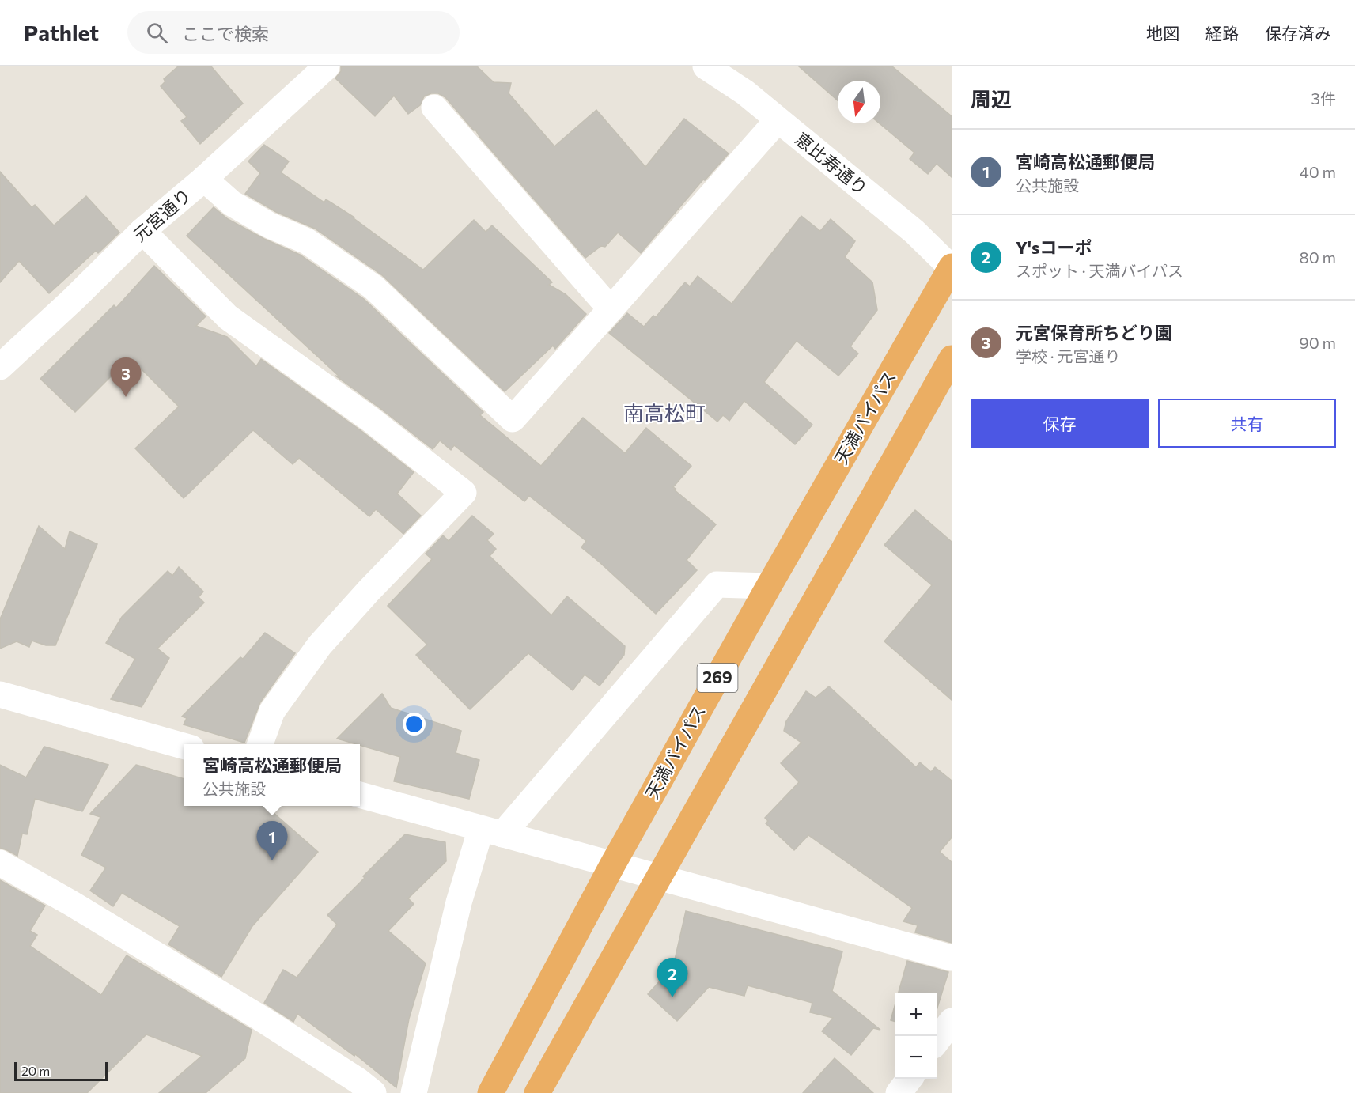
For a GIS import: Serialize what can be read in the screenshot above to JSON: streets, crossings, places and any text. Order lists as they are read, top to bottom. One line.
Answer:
{"streets":{"highway":["天満バイパス","269"],"street":["恵比寿通り","元宮通り"]},"crossings":[["恵比寿通り","天満バイパス"]],"districts":["南高松町"],"scale_bar":"20 m","north":"bottom","page":{"header":"Pathlet","search":"ここで検索","nav":["地図","経路","保存済み"],"heading":["周辺","3件"],"list":[{"mark":"1","name":"宮崎高松通郵便局","note":"公共施設","value":"40 m"},{"mark":"2","name":"Y'sコーポ","note":"スポット · 天満バイパス","value":"80 m"},{"mark":"3","name":"元宮保育所ちどり園","note":"学校 · 元宮通り","value":"90 m"}],"pins":["3","1","2"],"buttons":["保存","共有"],"popup":["宮崎高松通郵便局","公共施設"],"map_buttons":["+","−"],"scale":"20 m"}}
